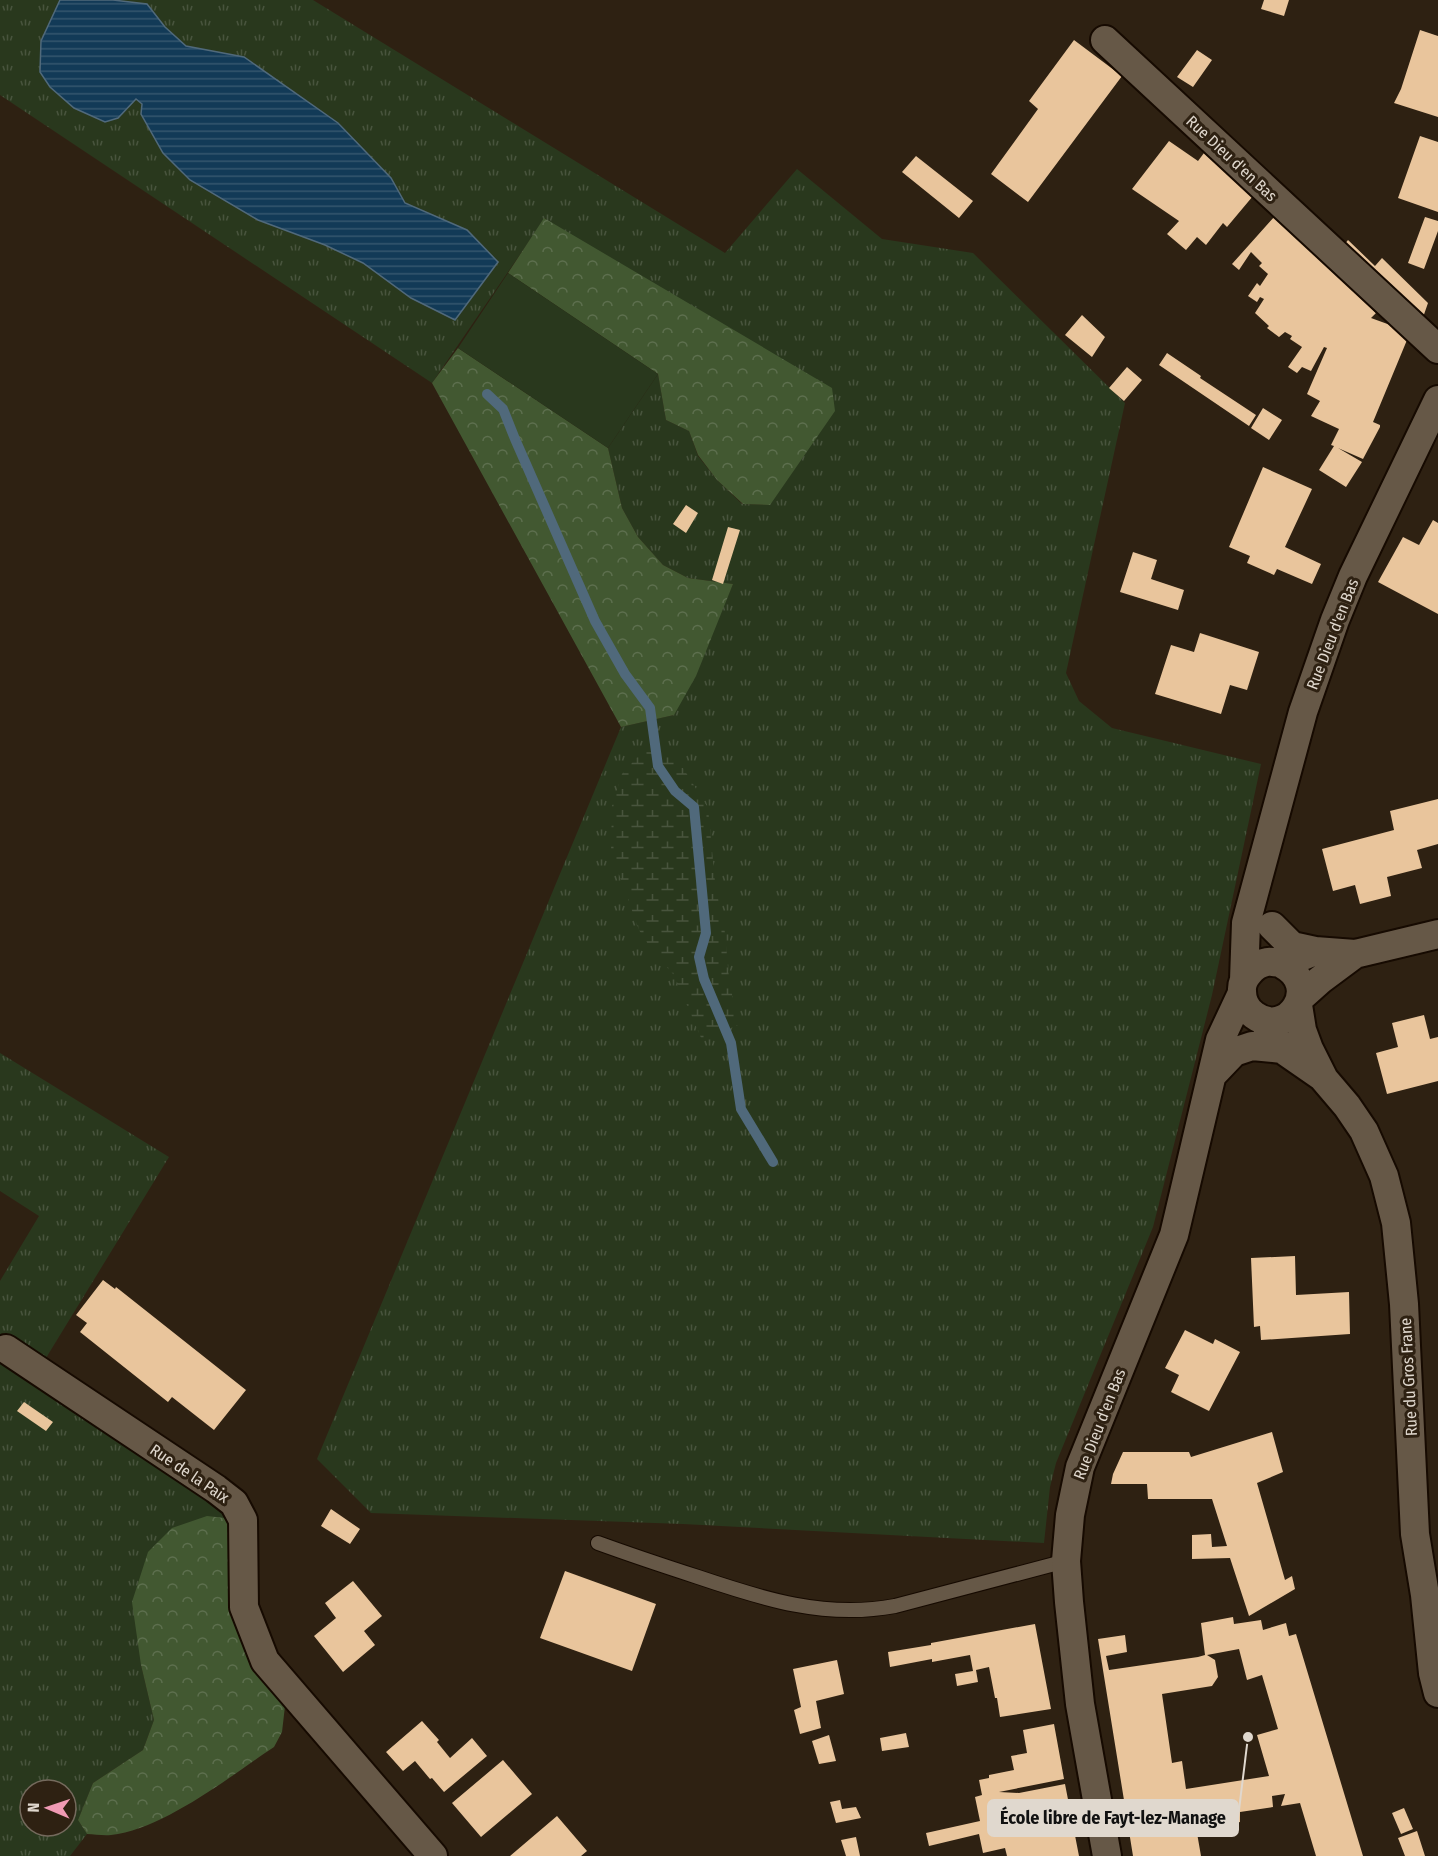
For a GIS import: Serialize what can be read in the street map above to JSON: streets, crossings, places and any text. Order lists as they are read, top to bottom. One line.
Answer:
{"streets":{"street":["Rue Dieu d'en Bas","Rue du Gros Frane","Rue de la Paix"]},"crossings":[["Rue Dieu d'en Bas","Rue du Gros Frane"]],"places":["École libre de Fayt-lez-Manage"],"north":"left"}
